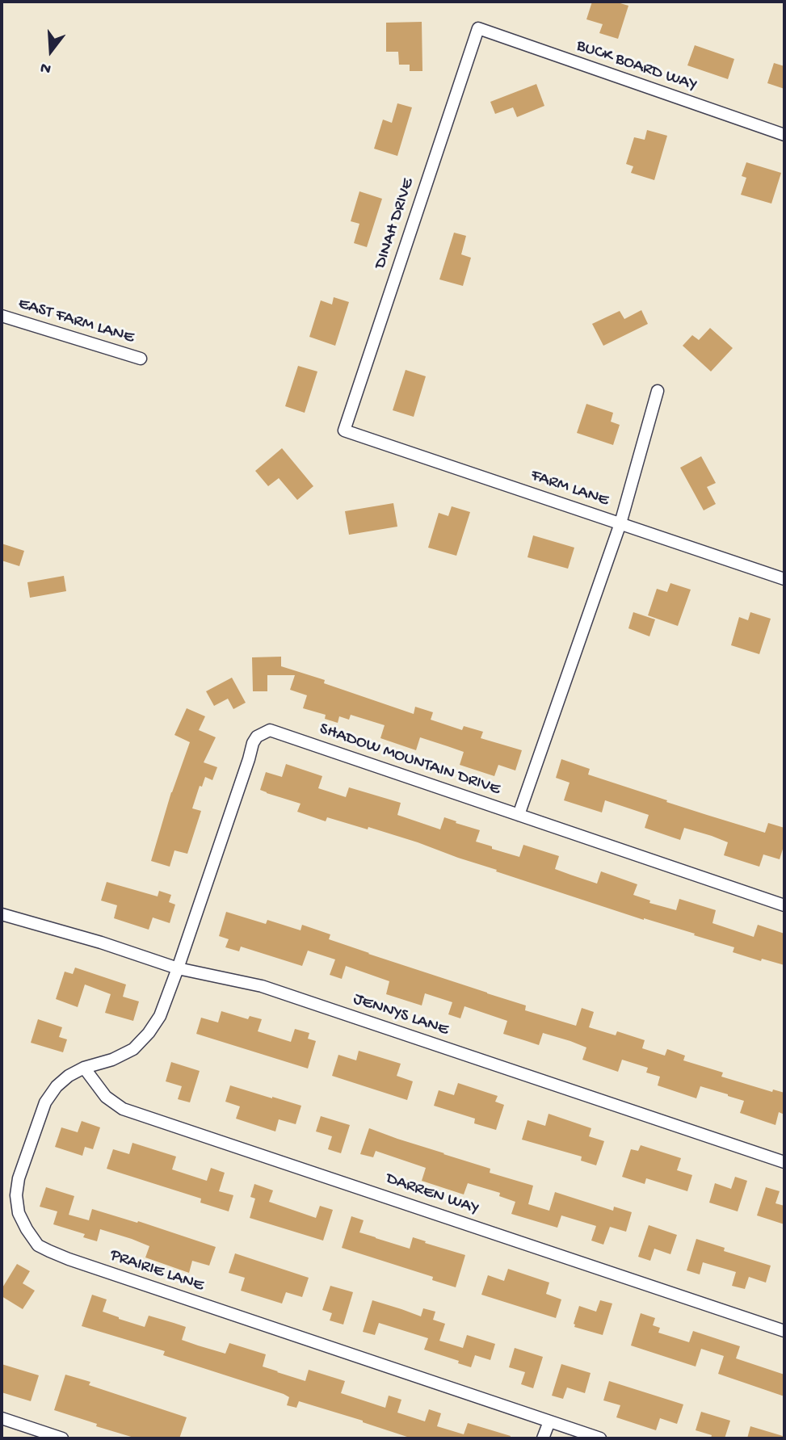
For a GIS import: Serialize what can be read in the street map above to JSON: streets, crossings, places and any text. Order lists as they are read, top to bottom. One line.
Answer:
{"streets":{"street":["BUCK BOARD WAY","DINAH DRIVE","EAST FARM LANE","FARM LANE","SHADOW MOUNTAIN DRIVE","JENNYS LANE","DARREN WAY","PRAIRIE LANE"]},"crossings":[["BUCK BOARD WAY","DINAH DRIVE"],["DINAH DRIVE","FARM LANE"],["SHADOW MOUNTAIN DRIVE","JENNYS LANE"],["SHADOW MOUNTAIN DRIVE","PRAIRIE LANE"],["JENNYS LANE","PRAIRIE LANE"],["DARREN WAY","PRAIRIE LANE"]],"north":"bottom"}
